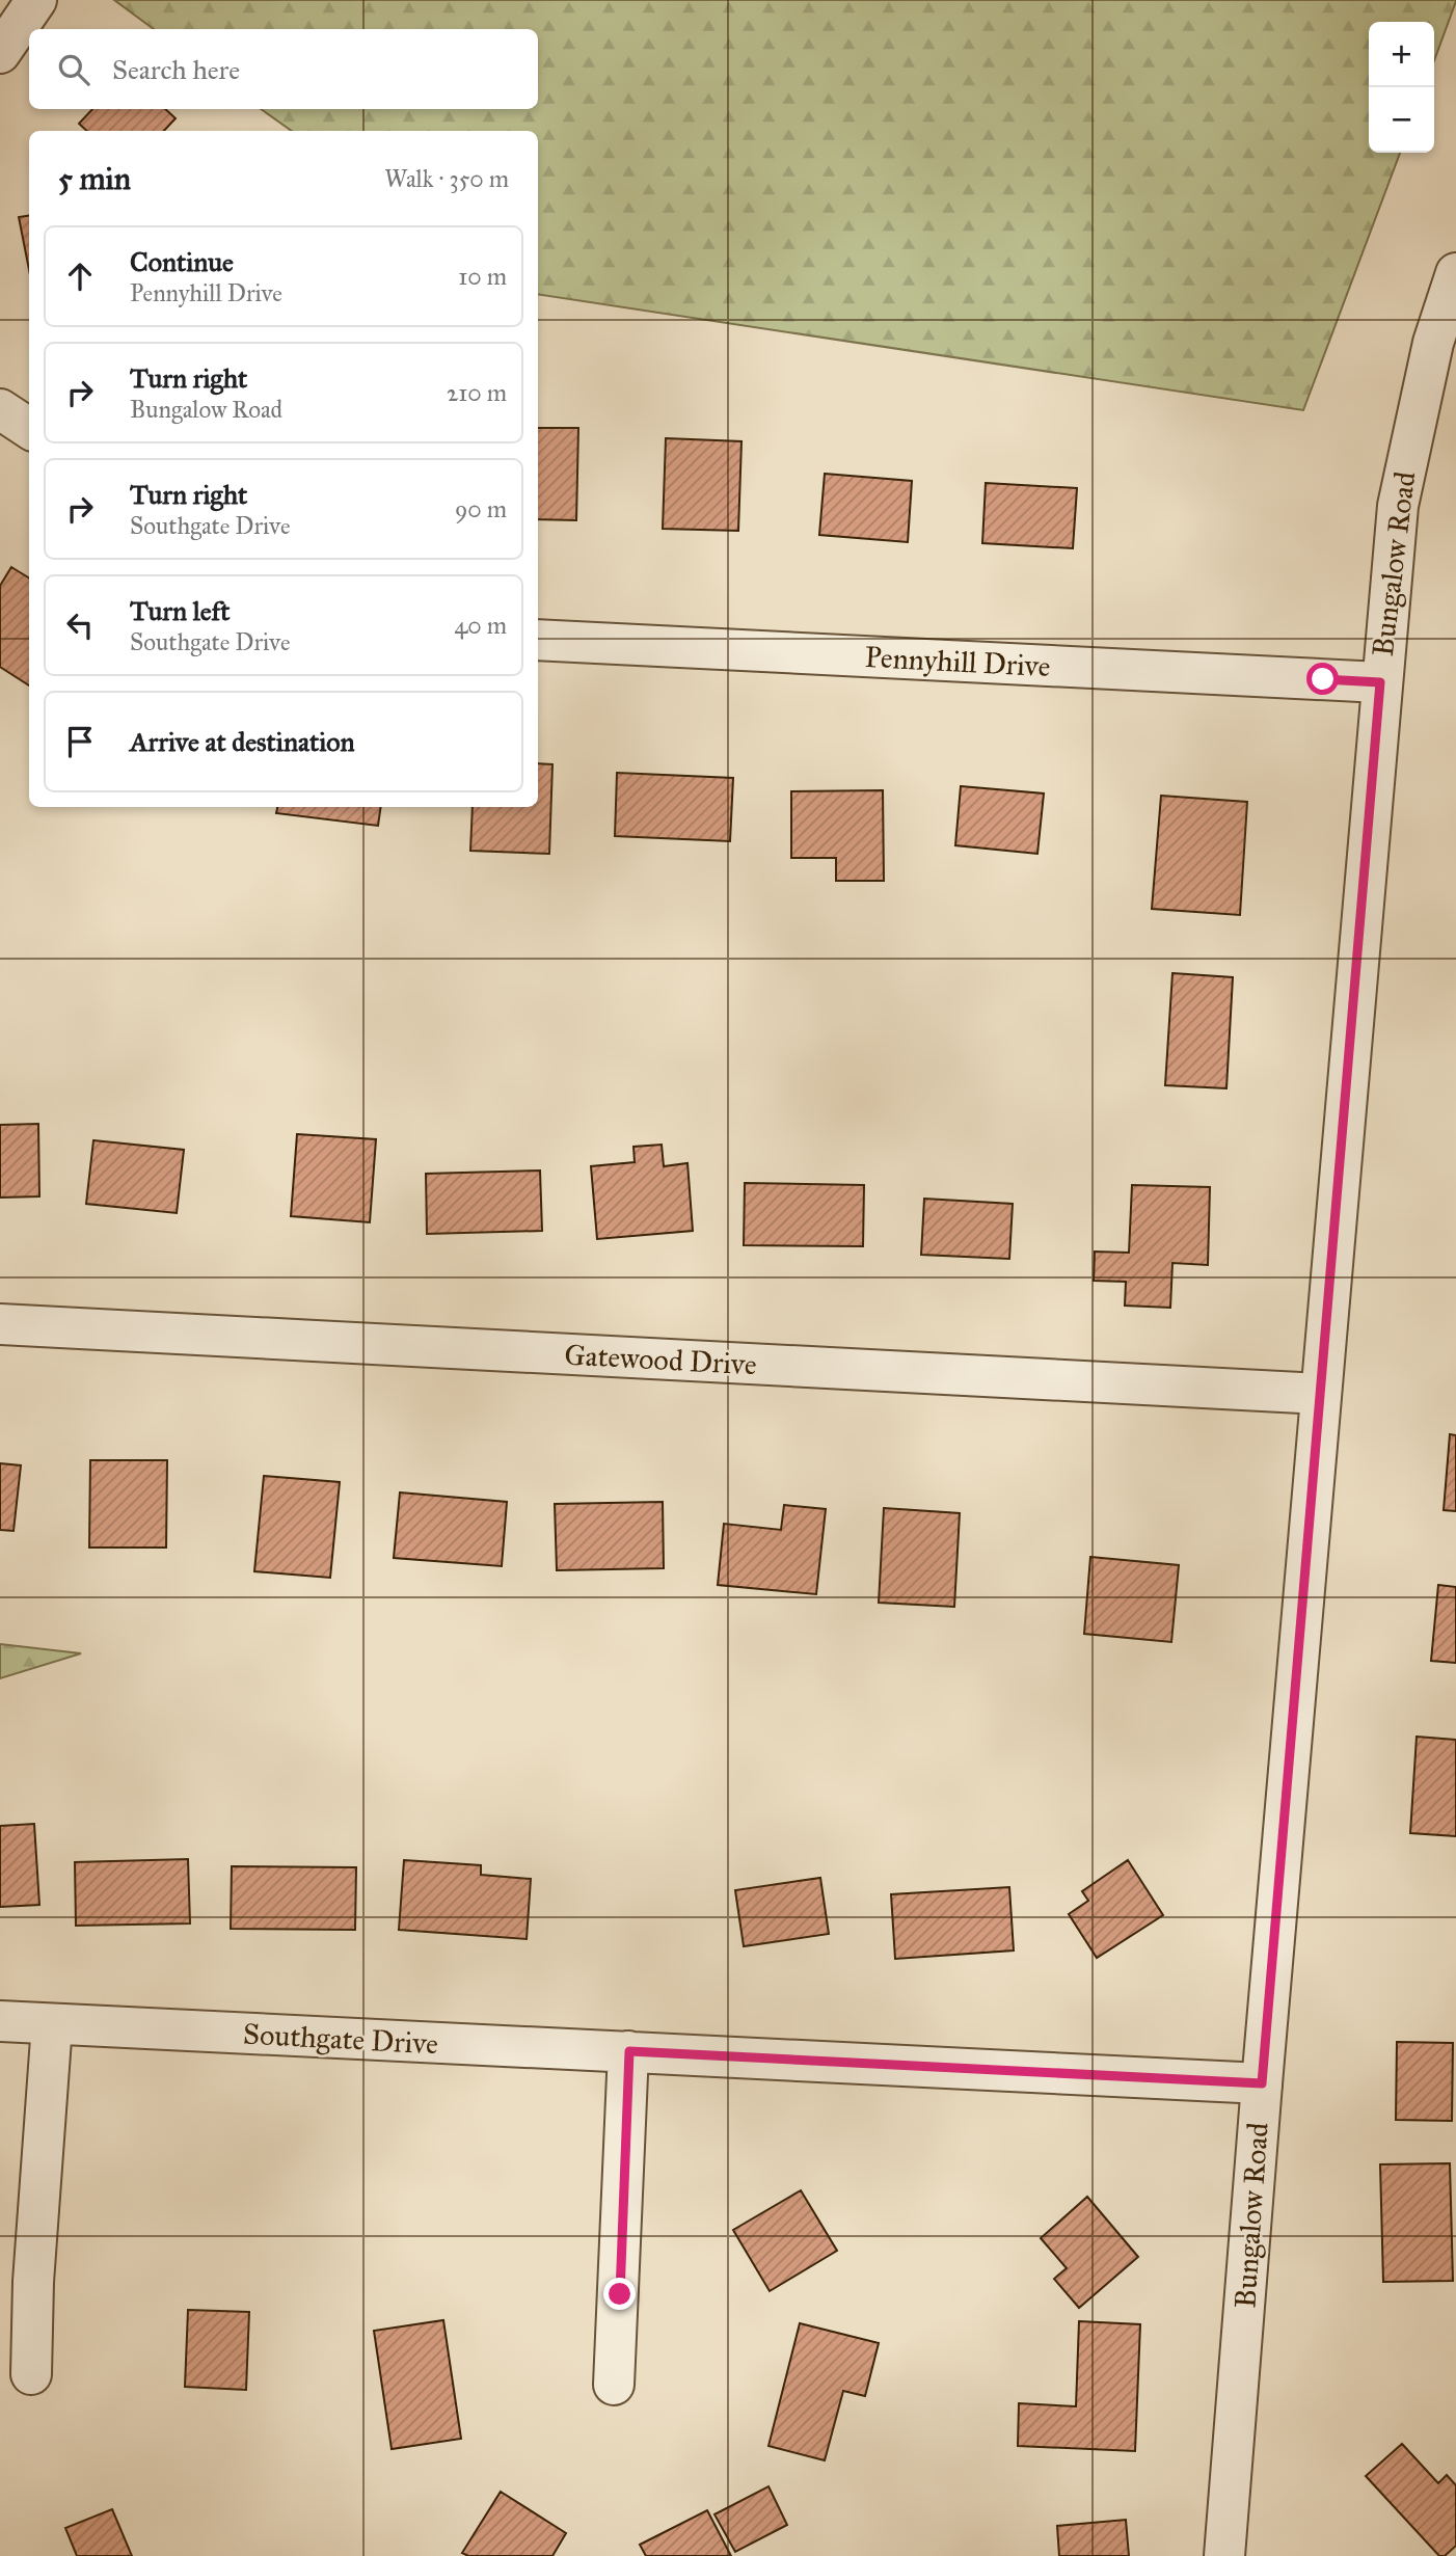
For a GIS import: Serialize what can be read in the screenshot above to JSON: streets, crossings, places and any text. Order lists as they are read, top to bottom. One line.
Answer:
{"streets":{"street":["Bungalow Road","Pennyhill Drive","Gatewood Drive","Southgate Drive"]},"crossings":[["Bungalow Road","Pennyhill Drive"],["Bungalow Road","Gatewood Drive"],["Bungalow Road","Southgate Drive"]],"page":{"map_buttons":["+","−"],"search":"Search here","heading":["5 min","Walk · 350 m"],"list":[["Continue","Pennyhill Drive","10 m"],["Turn right","Bungalow Road","210 m"],["Turn right","Southgate Drive","90 m"],["Turn left","Southgate Drive","40 m"],"Arrive at destination"]}}
